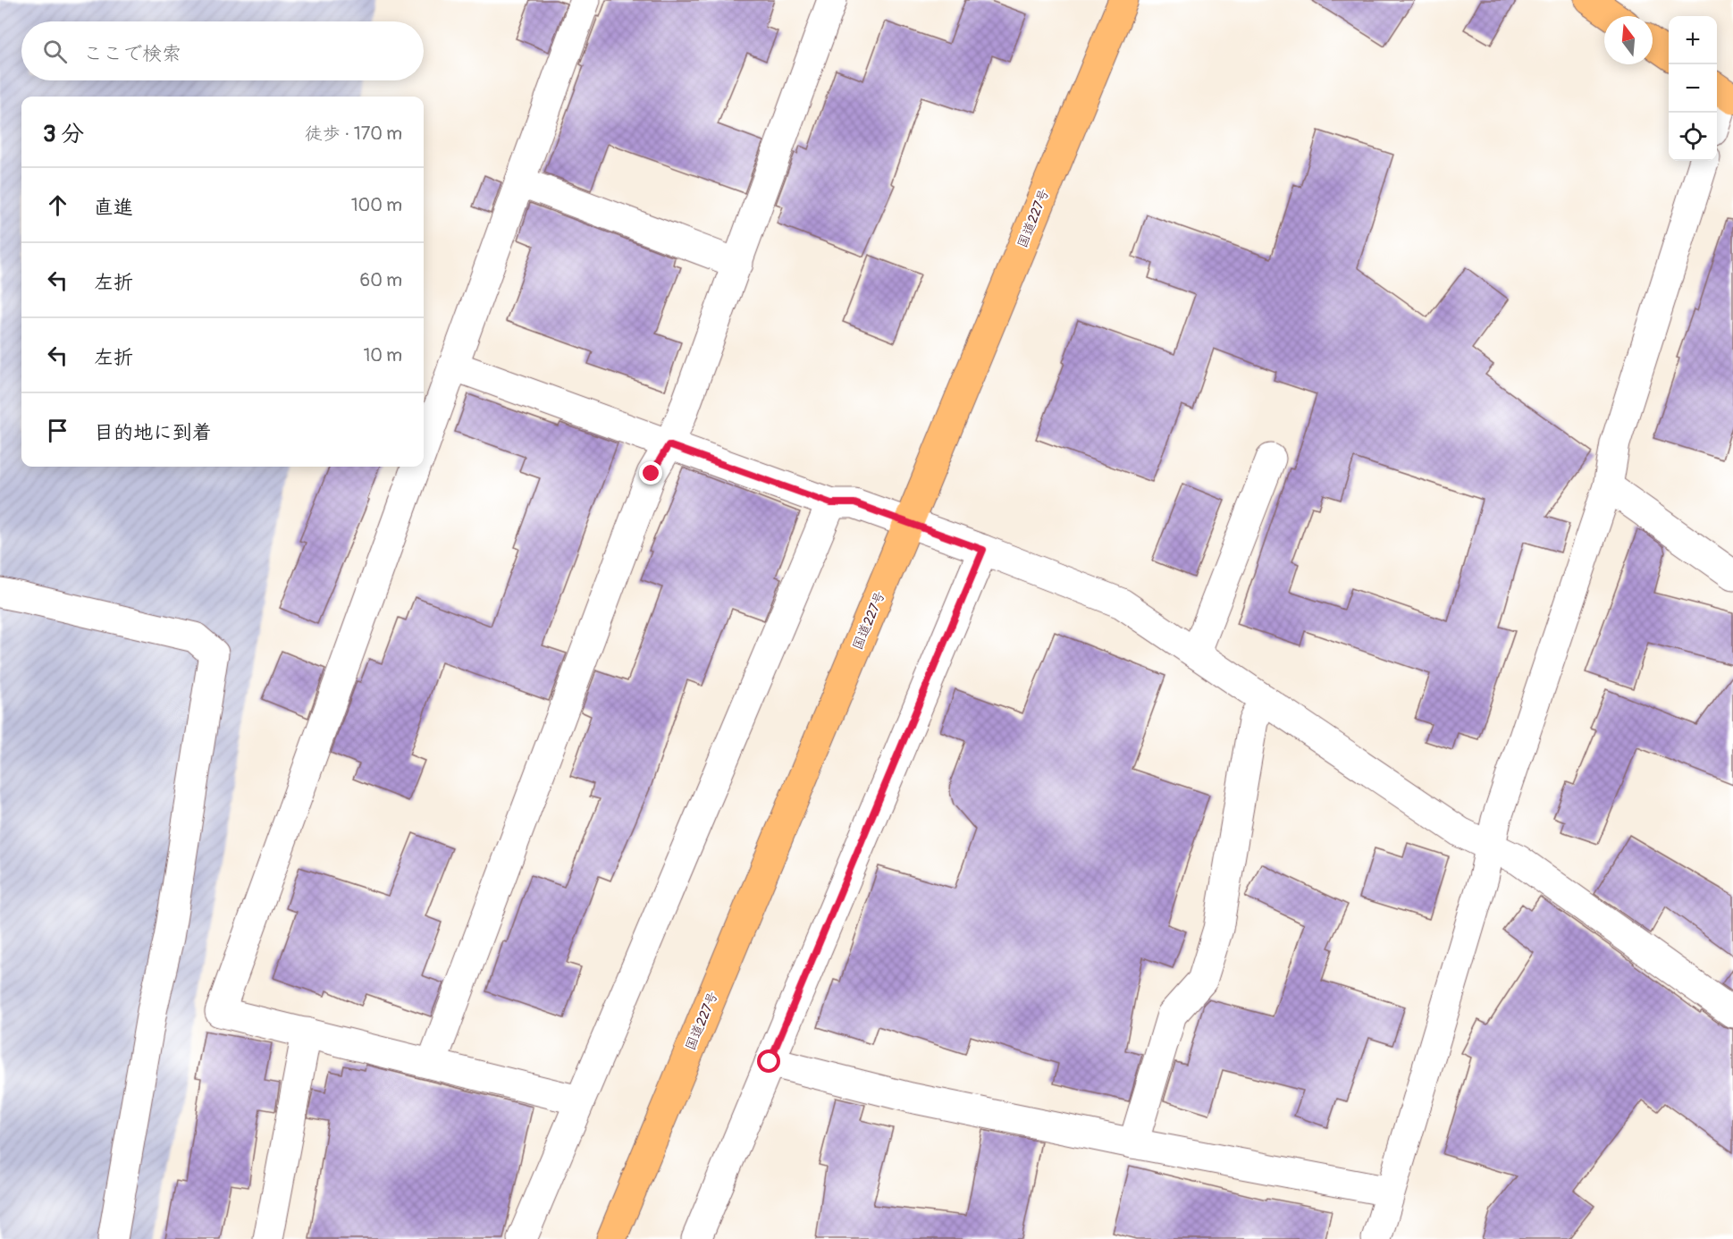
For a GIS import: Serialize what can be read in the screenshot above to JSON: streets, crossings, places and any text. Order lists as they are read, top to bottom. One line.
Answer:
{"streets":{"main road":["国道227号"]},"north":"top","page":{"map_buttons":["+","−"],"search":"ここで検索","heading":["3 分","徒歩 · 170 m"],"list":[["直進","100 m"],["左折","60 m"],["左折","10 m"],"目的地に到着"]}}
